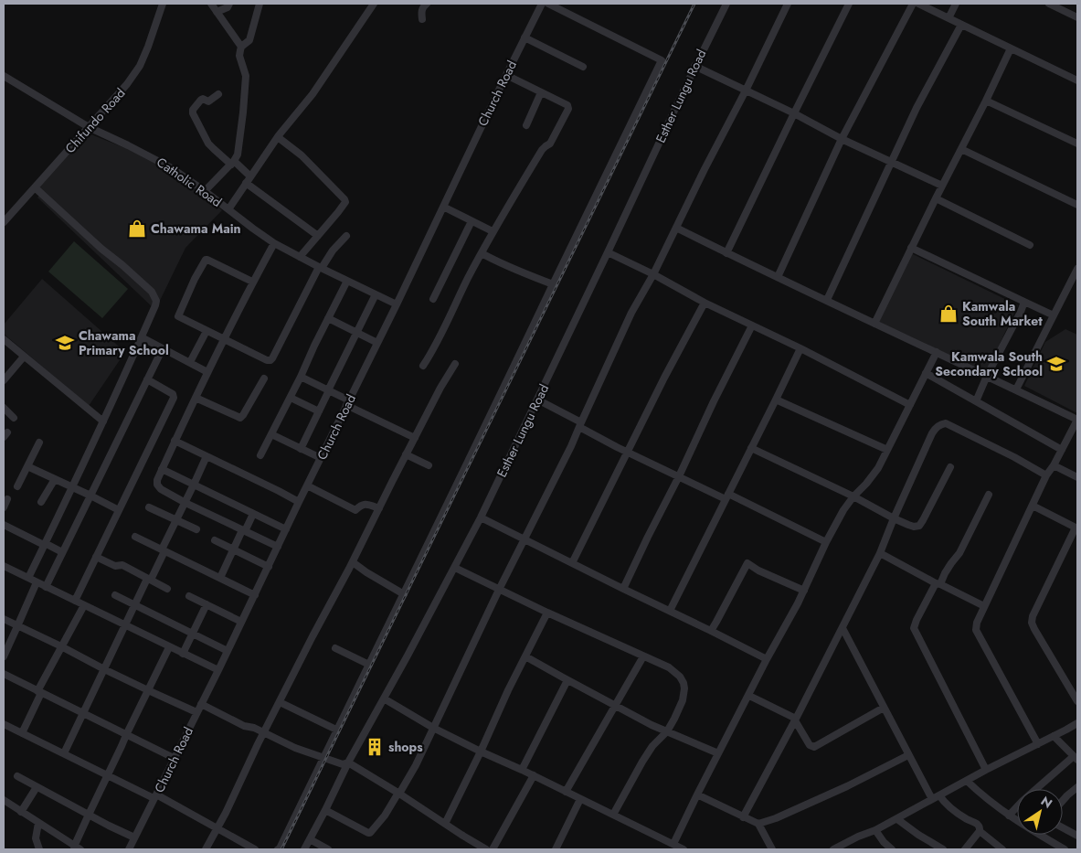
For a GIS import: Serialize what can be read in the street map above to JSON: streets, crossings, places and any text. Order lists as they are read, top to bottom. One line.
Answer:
{"streets":{"street":["Church Road","Esther Lungu Road","Chifundo Road","Catholic Road"]},"crossings":[["Church Road","Catholic Road"],["Chifundo Road","Catholic Road"]],"places":{"shop":["Chawama Main","Kamwala South Market"],"school or university":["Chawama Primary School","Kamwala South Secondary School"],"building":["shops"]},"north":"top right"}
